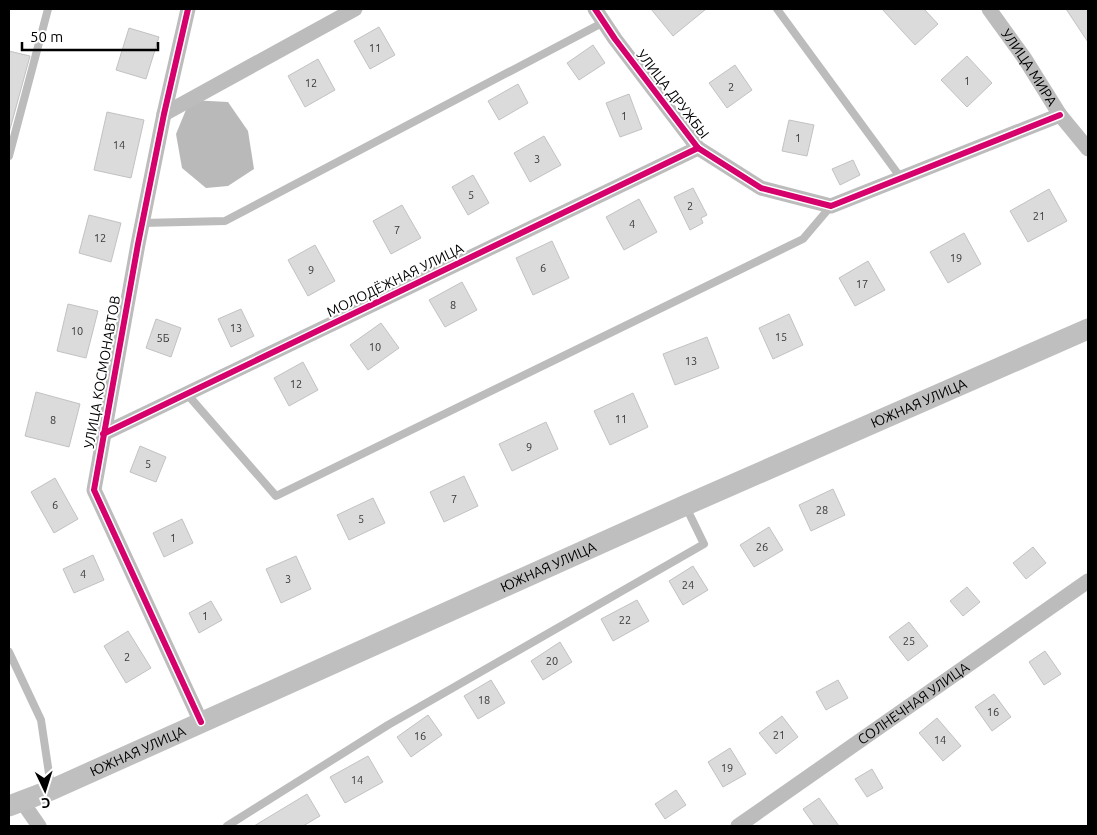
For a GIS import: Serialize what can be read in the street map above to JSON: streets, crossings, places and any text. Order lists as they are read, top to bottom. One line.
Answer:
{"streets":{"main road":["ЮЖНАЯ УЛИЦА"],"street":["УЛИЦА МИРА","УЛИЦА ДРУЖБЫ","МОЛОДЁЖНАЯ УЛИЦА","УЛИЦА КОСМОНАВТОВ","СОЛНЕЧНАЯ УЛИЦА"]},"crossings":[["УЛИЦА ДРУЖБЫ","МОЛОДЁЖНАЯ УЛИЦА"],["МОЛОДЁЖНАЯ УЛИЦА","УЛИЦА КОСМОНАВТОВ"],["УЛИЦА КОСМОНАВТОВ","ЮЖНАЯ УЛИЦА"]],"house_numbers":["11","1","12","2","1","1","14","3","5","2","21","4","7","12","19","6","9","17","8","13","10","15","5Б","10","13","12","11","8","9","5","7","6","28","5","1","26","4","3","24","1","22","25","2","20","18","16","21","16","14","19","14"],"scale_bar":"50 m","north":"bottom"}
